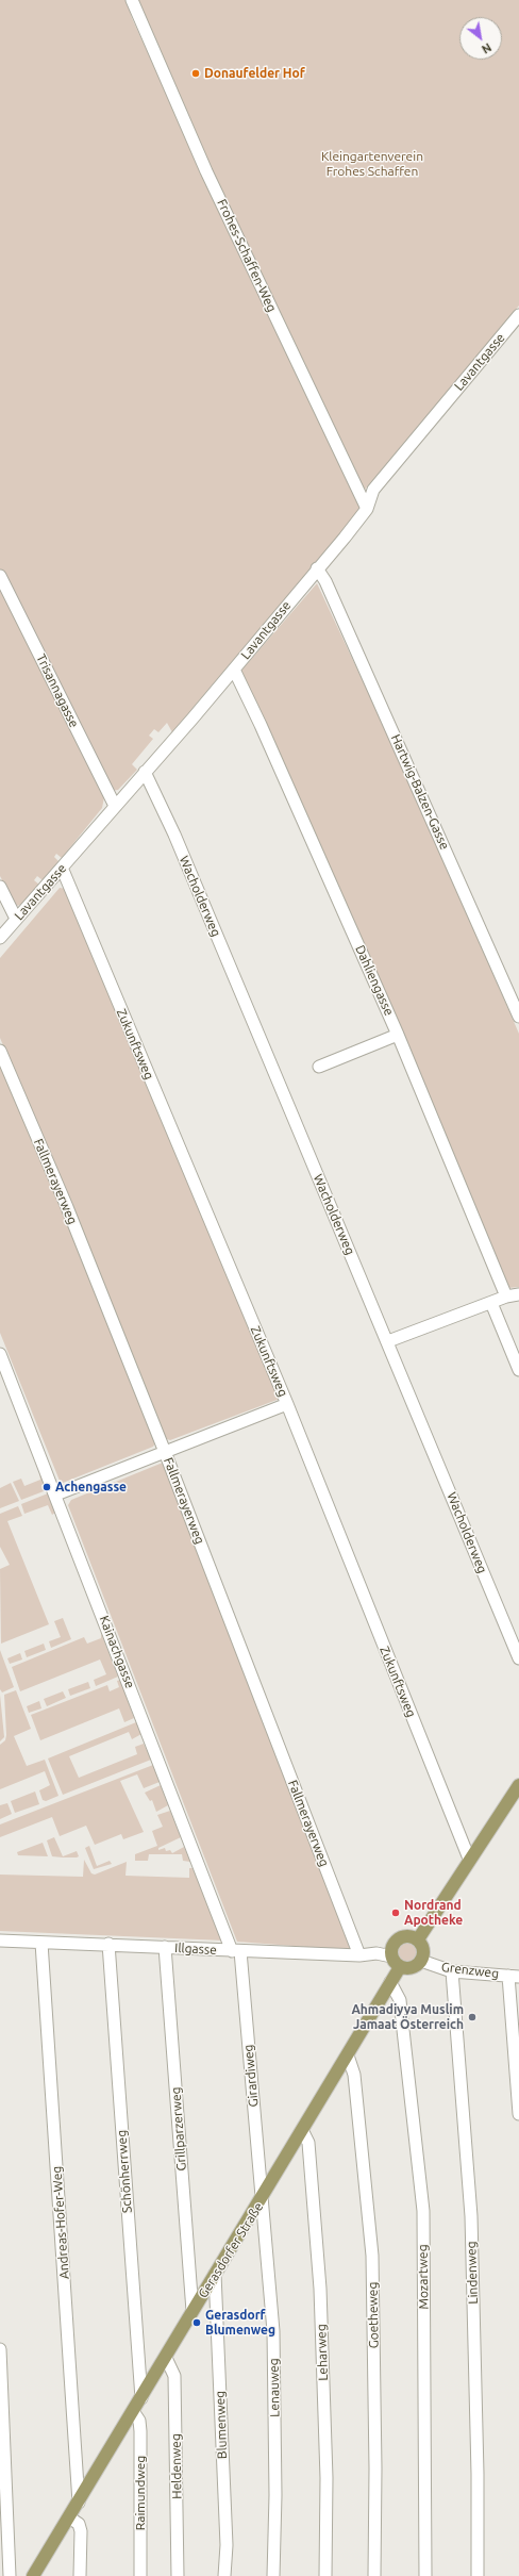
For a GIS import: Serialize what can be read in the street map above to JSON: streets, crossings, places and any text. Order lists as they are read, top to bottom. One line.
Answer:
{"streets":{"main road":["Gerasdorfer Straße"],"street":["Frohes-Schaffen-Weg","Lavantgasse","Trisannagasse","Hartwig-Balzen-Gasse","Wacholderweg","Dahliengasse","Zukunftsweg","Fallmerayerweg","Kainachgasse","Illgasse","Grenzweg","Girardiweg","Grillparzerweg","Schönherrweg","Andreas-Hofer-Weg","Lindenweg","Mozartweg","Goetheweg","Leharweg","Lenauweg","Blumenweg","Heldenweg","Raimundweg"]},"crossings":[["Frohes-Schaffen-Weg","Lavantgasse"],["Lavantgasse","Trisannagasse"],["Lavantgasse","Hartwig-Balzen-Gasse"],["Lavantgasse","Wacholderweg"],["Lavantgasse","Dahliengasse"],["Lavantgasse","Zukunftsweg"],["Fallmerayerweg","Illgasse"],["Kainachgasse","Illgasse"],["Kainachgasse","Girardiweg"],["Illgasse","Grenzweg"],["Illgasse","Girardiweg"],["Illgasse","Grillparzerweg"],["Illgasse","Schönherrweg"],["Illgasse","Andreas-Hofer-Weg"],["Illgasse","Gerasdorfer Straße"],["Grenzweg","Gerasdorfer Straße"],["Grenzweg","Lindenweg"],["Girardiweg","Gerasdorfer Straße"],["Girardiweg","Lenauweg"],["Grillparzerweg","Gerasdorfer Straße"],["Schönherrweg","Gerasdorfer Straße"],["Andreas-Hofer-Weg","Gerasdorfer Straße"],["Gerasdorfer Straße","Mozartweg"],["Gerasdorfer Straße","Goetheweg"],["Gerasdorfer Straße","Leharweg"],["Gerasdorfer Straße","Lenauweg"],["Gerasdorfer Straße","Blumenweg"],["Gerasdorfer Straße","Heldenweg"],["Gerasdorfer Straße","Raimundweg"]],"parks":["Kleingartenverein Frohes Schaffen"],"places":["Donaufelder Hof","Achengasse","Nordrand Apotheke","Ahmadiyya Muslim Jamaat Österreich","Gerasdorf Blumenweg"],"north":"bottom right"}
